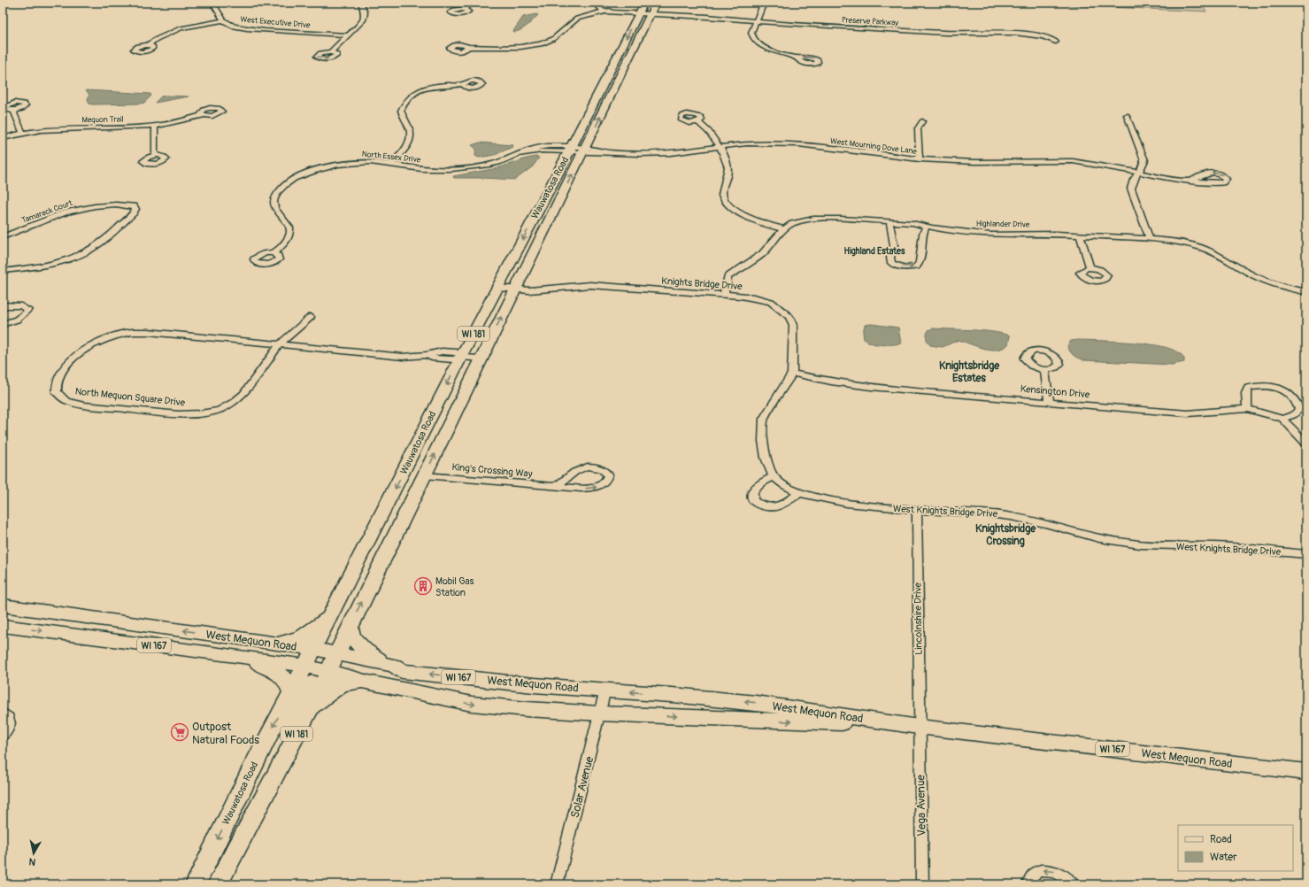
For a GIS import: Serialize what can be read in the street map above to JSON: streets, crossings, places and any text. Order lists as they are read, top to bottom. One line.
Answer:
{"streets":{"main road":["Wauwatosa Road","WI 181","West Mequon Road","WI 167"],"street":["Preserve Parkway","West Executive Drive","Mequon Trail","West Mourning Dove Lane","North Essex Drive","Tamarack Court","Highlander Drive","Knights Bridge Drive","Kensington Drive","North Mequon Square Drive","King's Crossing Way","West Knights Bridge Drive","Lincolnshire Drive","Solar Avenue","Vega Avenue"]},"crossings":[["Preserve Parkway","Wauwatosa Road"],["West Mourning Dove Lane","North Essex Drive"],["West Mourning Dove Lane","Wauwatosa Road"],["North Essex Drive","Wauwatosa Road"],["Wauwatosa Road","Knights Bridge Drive"],["Wauwatosa Road","North Mequon Square Drive"],["Wauwatosa Road","King's Crossing Way"],["Wauwatosa Road","West Mequon Road"],["Highlander Drive","Knights Bridge Drive"],["Knights Bridge Drive","Kensington Drive"],["Knights Bridge Drive","West Knights Bridge Drive"],["West Knights Bridge Drive","Lincolnshire Drive"],["Lincolnshire Drive","West Mequon Road"],["Lincolnshire Drive","Vega Avenue"],["West Mequon Road","Solar Avenue"],["West Mequon Road","Vega Avenue"]],"districts":["Highland Estates","Knightsbridge Estates","Knightsbridge Crossing"],"places":{"building":["Mobil Gas Station"],"supermarket":["Outpost Natural Foods"]},"legend":["Road","Water"],"north":"bottom"}
